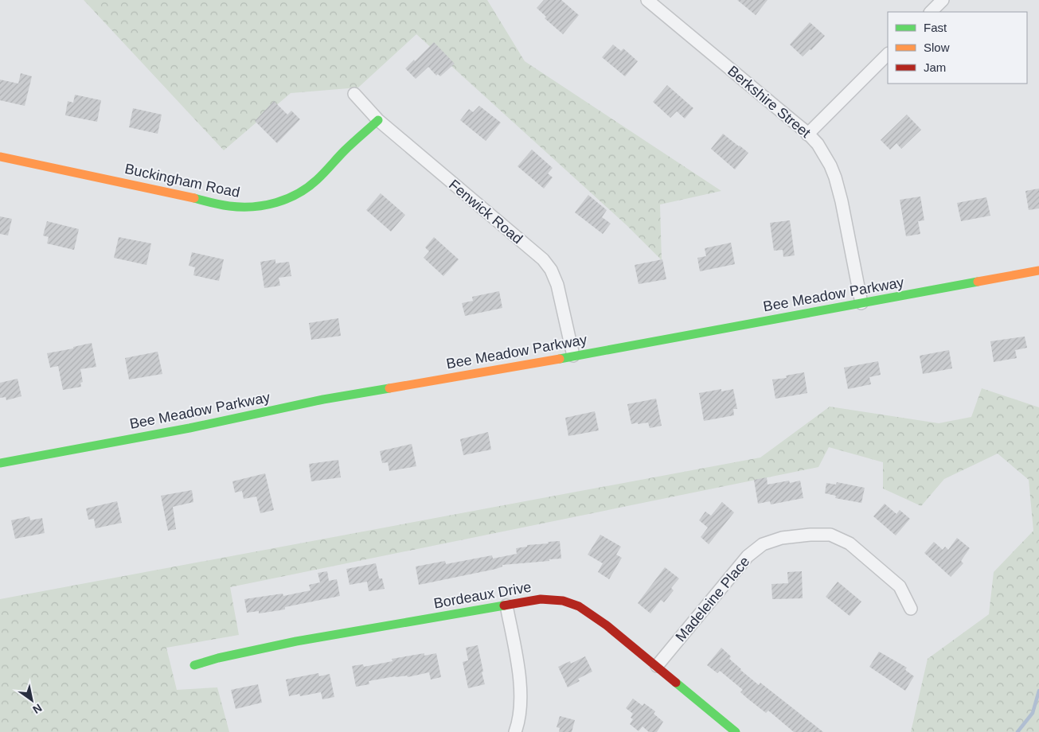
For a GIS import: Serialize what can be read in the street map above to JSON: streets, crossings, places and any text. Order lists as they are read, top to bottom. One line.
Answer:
{"streets":{"street":["Berkshire Street","Buckingham Road","Fenwick Road","Bee Meadow Parkway","Bordeaux Drive","Madeleine Place"]},"crossings":[["Berkshire Street","Bee Meadow Parkway"],["Buckingham Road","Fenwick Road"],["Fenwick Road","Bee Meadow Parkway"],["Bordeaux Drive","Madeleine Place"]],"legend":["Fast","Slow","Jam"],"north":"bottom right"}
